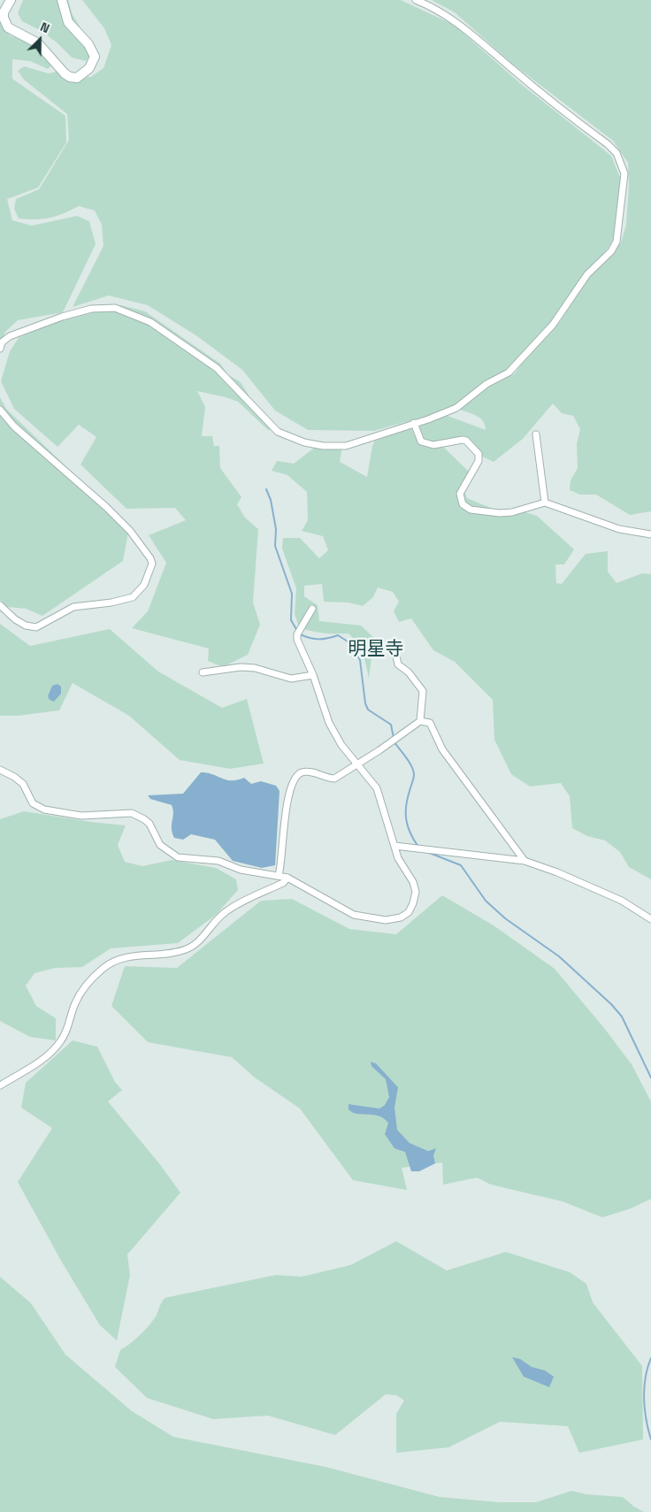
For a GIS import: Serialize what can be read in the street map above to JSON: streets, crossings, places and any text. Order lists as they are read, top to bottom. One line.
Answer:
{"districts":["明星寺"],"north":"top right"}
